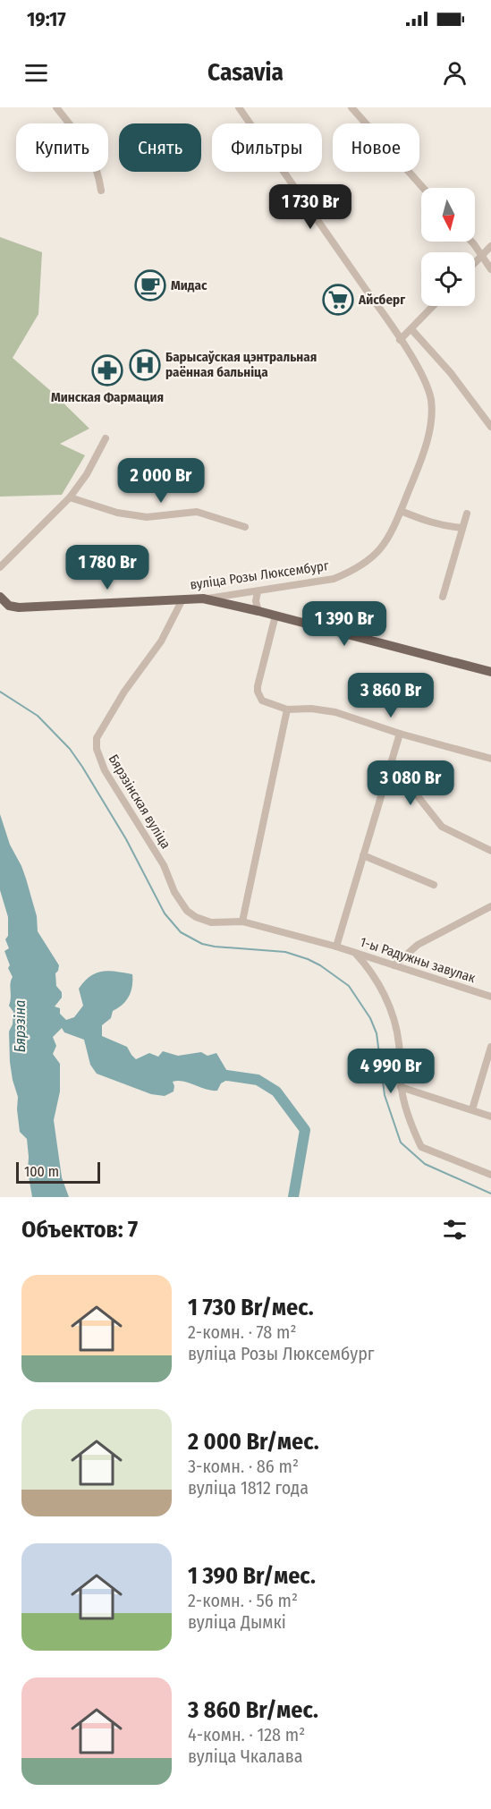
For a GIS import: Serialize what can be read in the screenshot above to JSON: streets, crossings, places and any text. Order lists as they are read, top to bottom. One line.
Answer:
{"streets":{"main road":["вуліца Розы Люксембург"],"street":["Бярэзінская вуліца","1-ы Радужны завулак"]},"crossings":[["вуліца Розы Люксембург","Бярэзінская вуліца"],["Бярэзінская вуліца","1-ы Радужны завулак"]],"water":["Бярэзіна"],"places":{"cafe":["Мидас"],"supermarket":["Айсберг"],"hospital":["Барысаўская цэнтральная раённая бальніца"],"pharmacy":["Минская Фармация"]},"scale_bar":"100 m","north":"bottom","page":{"status":"19:17","header":"Casavia","chip":["Купить","Снять","Фильтры","Новое"],"price":["1 730 Br","2 000 Br","1 780 Br","1 390 Br","3 860 Br","3 080 Br","4 990 Br"],"scale":"100 m","heading":"Объектов: 7","list":[{"name":"1 730 Br/мес.","note":"2-комн. · 78 m² · вуліца Розы Люксембург"},{"name":"2 000 Br/мес.","note":"3-комн. · 86 m² · вуліца 1812 года"},{"name":"1 390 Br/мес.","note":"2-комн. · 56 m² · вуліца Дымкі"},{"name":"3 860 Br/мес.","note":"4-комн. · 128 m² · вуліца Чкалава"}]}}
